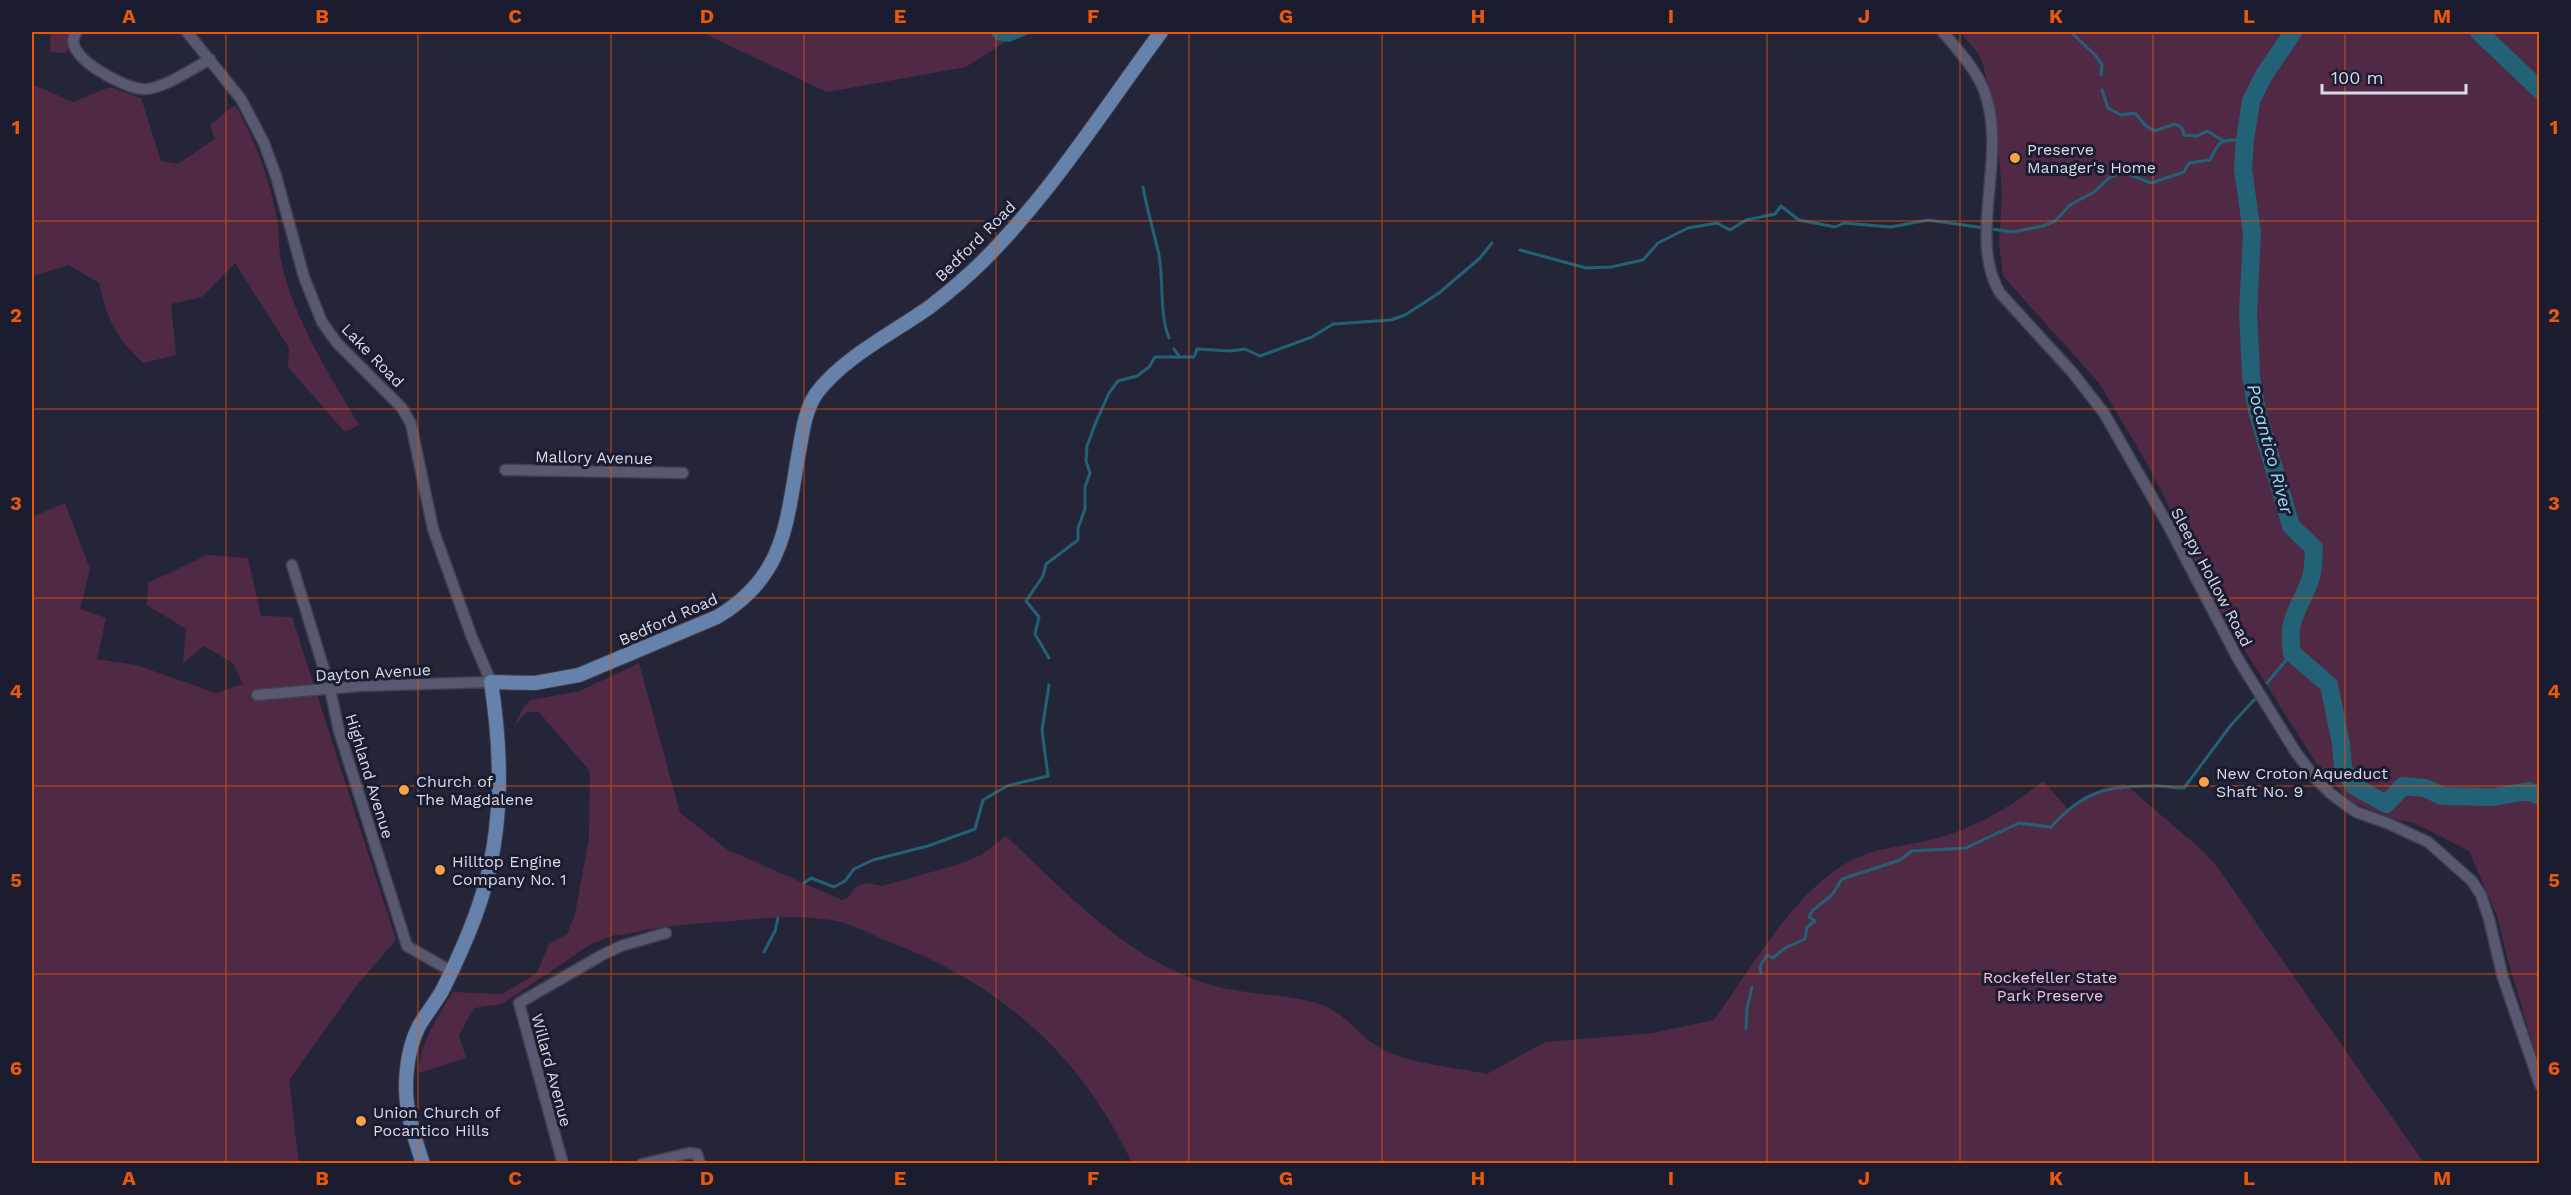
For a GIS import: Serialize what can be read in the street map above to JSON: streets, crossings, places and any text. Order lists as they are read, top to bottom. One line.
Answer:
{"streets":{"main road":["Bedford Road"],"street":["Lake Road","Mallory Avenue","Sleepy Hollow Road","Dayton Avenue","Highland Avenue","Willard Avenue"]},"crossings":[["Bedford Road","Lake Road"],["Bedford Road","Dayton Avenue"],["Lake Road","Dayton Avenue"],["Dayton Avenue","Highland Avenue"]],"water":["Pocantico River"],"parks":["Rockefeller State Park Preserve"],"places":["Preserve Manager's Home","New Croton Aqueduct Shaft No. 9","Church of The Magdalene","Hilltop Engine Company No. 1","Union Church of Pocantico Hills"],"scale_bar":"100 m","grid":{"columns":["A","B","C","D","E","F","G","H","I","J","K","L","M"],"rows":["1","2","3","4","5","6"]}}
